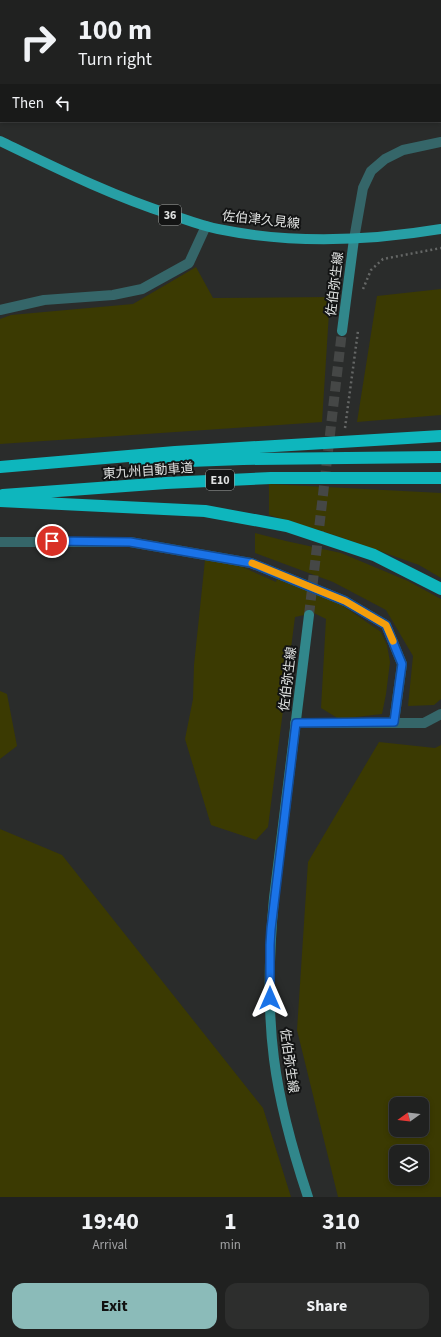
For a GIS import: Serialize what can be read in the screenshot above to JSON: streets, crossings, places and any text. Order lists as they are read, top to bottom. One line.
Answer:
{"streets":{"highway":["東九州自動車道","E10"],"main road":["36","佐伯津久見線","佐伯弥生線"]},"crossings":[["佐伯津久見線","佐伯弥生線"]],"north":"left","page":{"turn":["100 m","Turn right"],"then":"Then","eta":["19:40","Arrival","1","min","310","m"],"buttons":["Exit","Share"]}}
